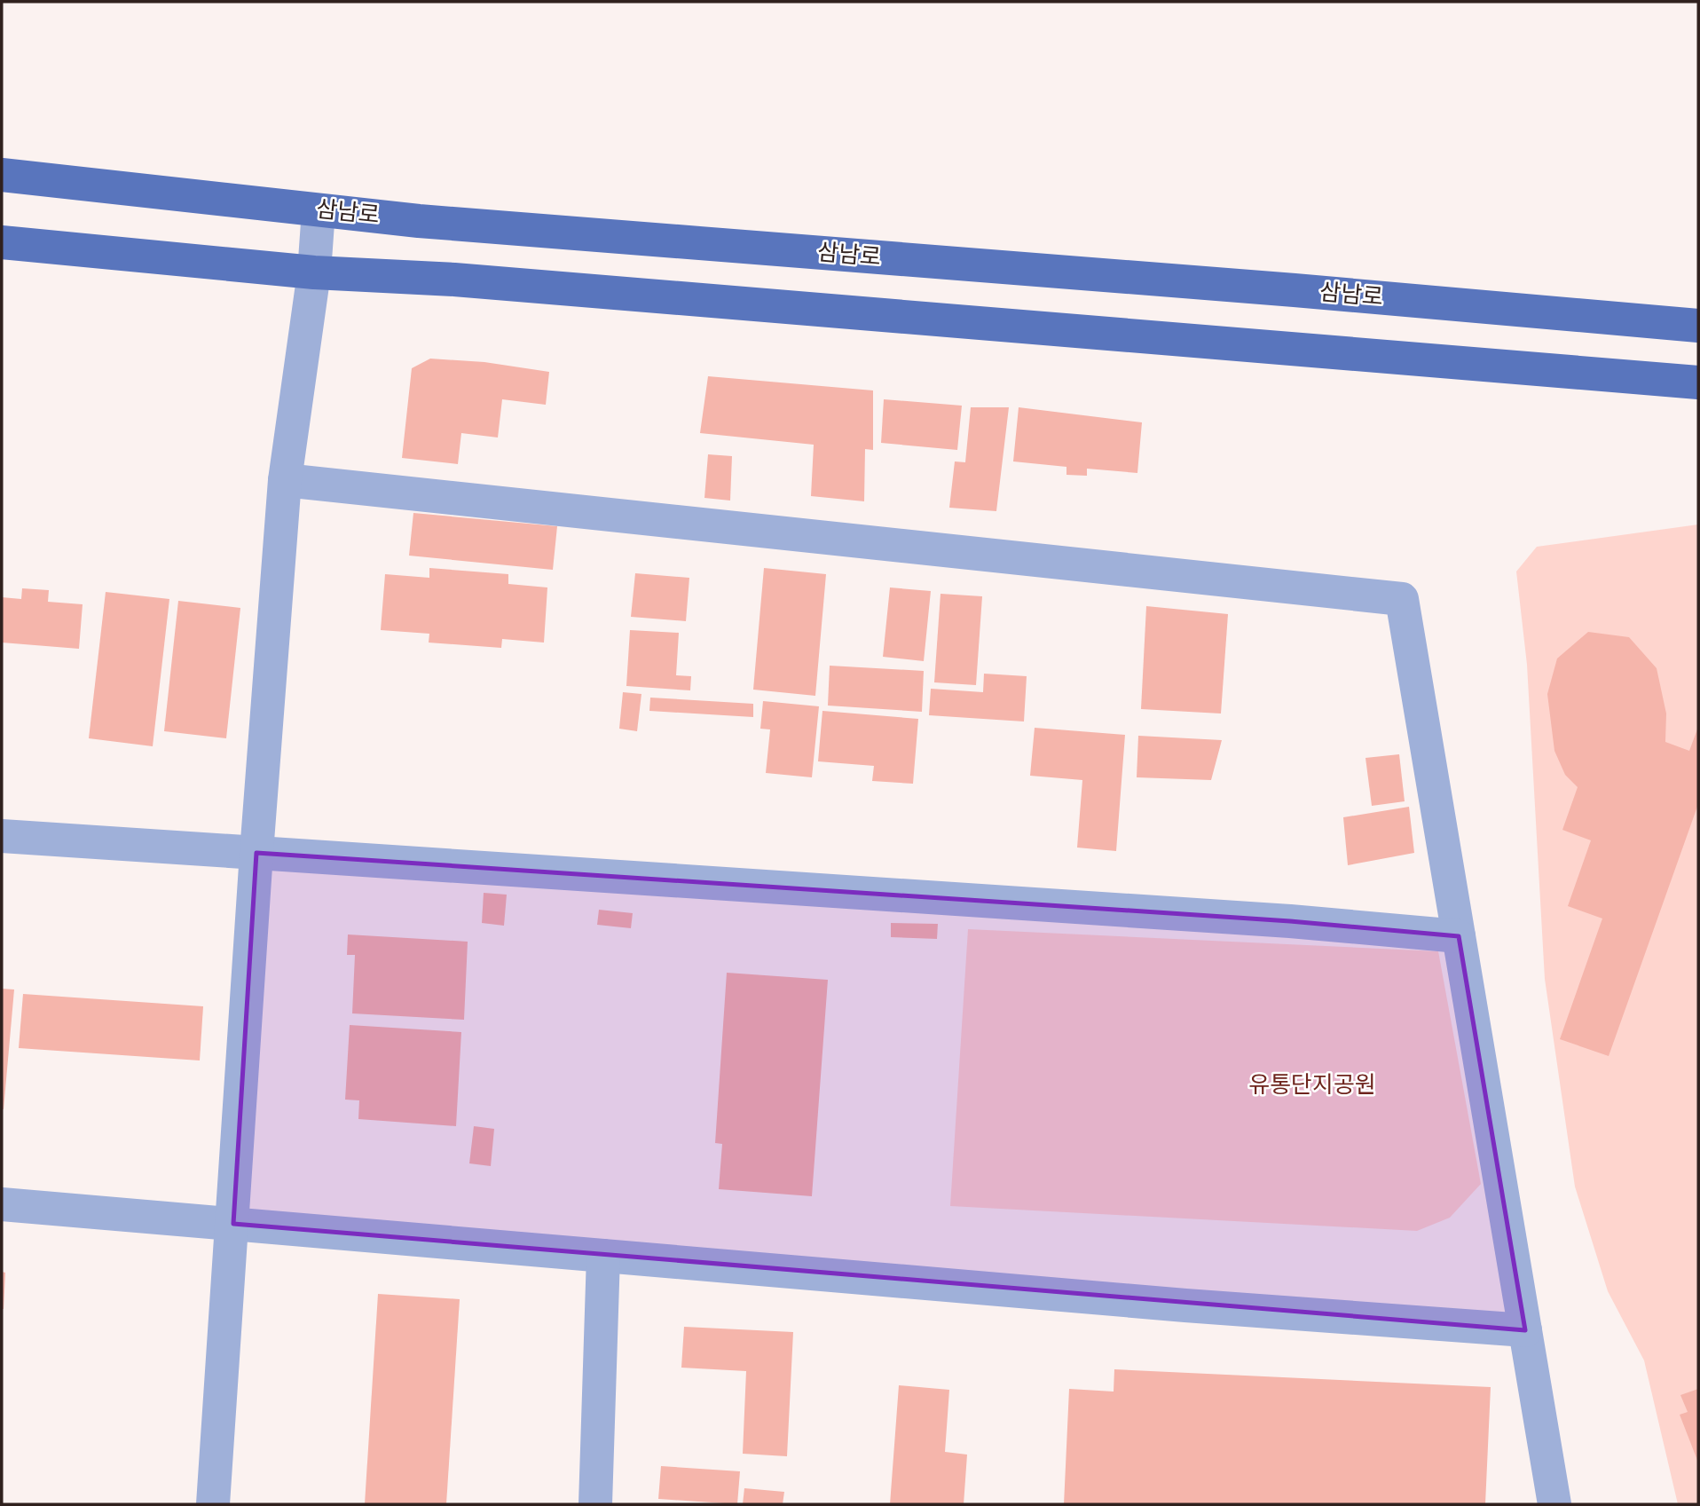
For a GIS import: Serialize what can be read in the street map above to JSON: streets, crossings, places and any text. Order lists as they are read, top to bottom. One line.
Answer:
{"streets":{"main road":["삼남로"]},"parks":["유통단지공원"]}
